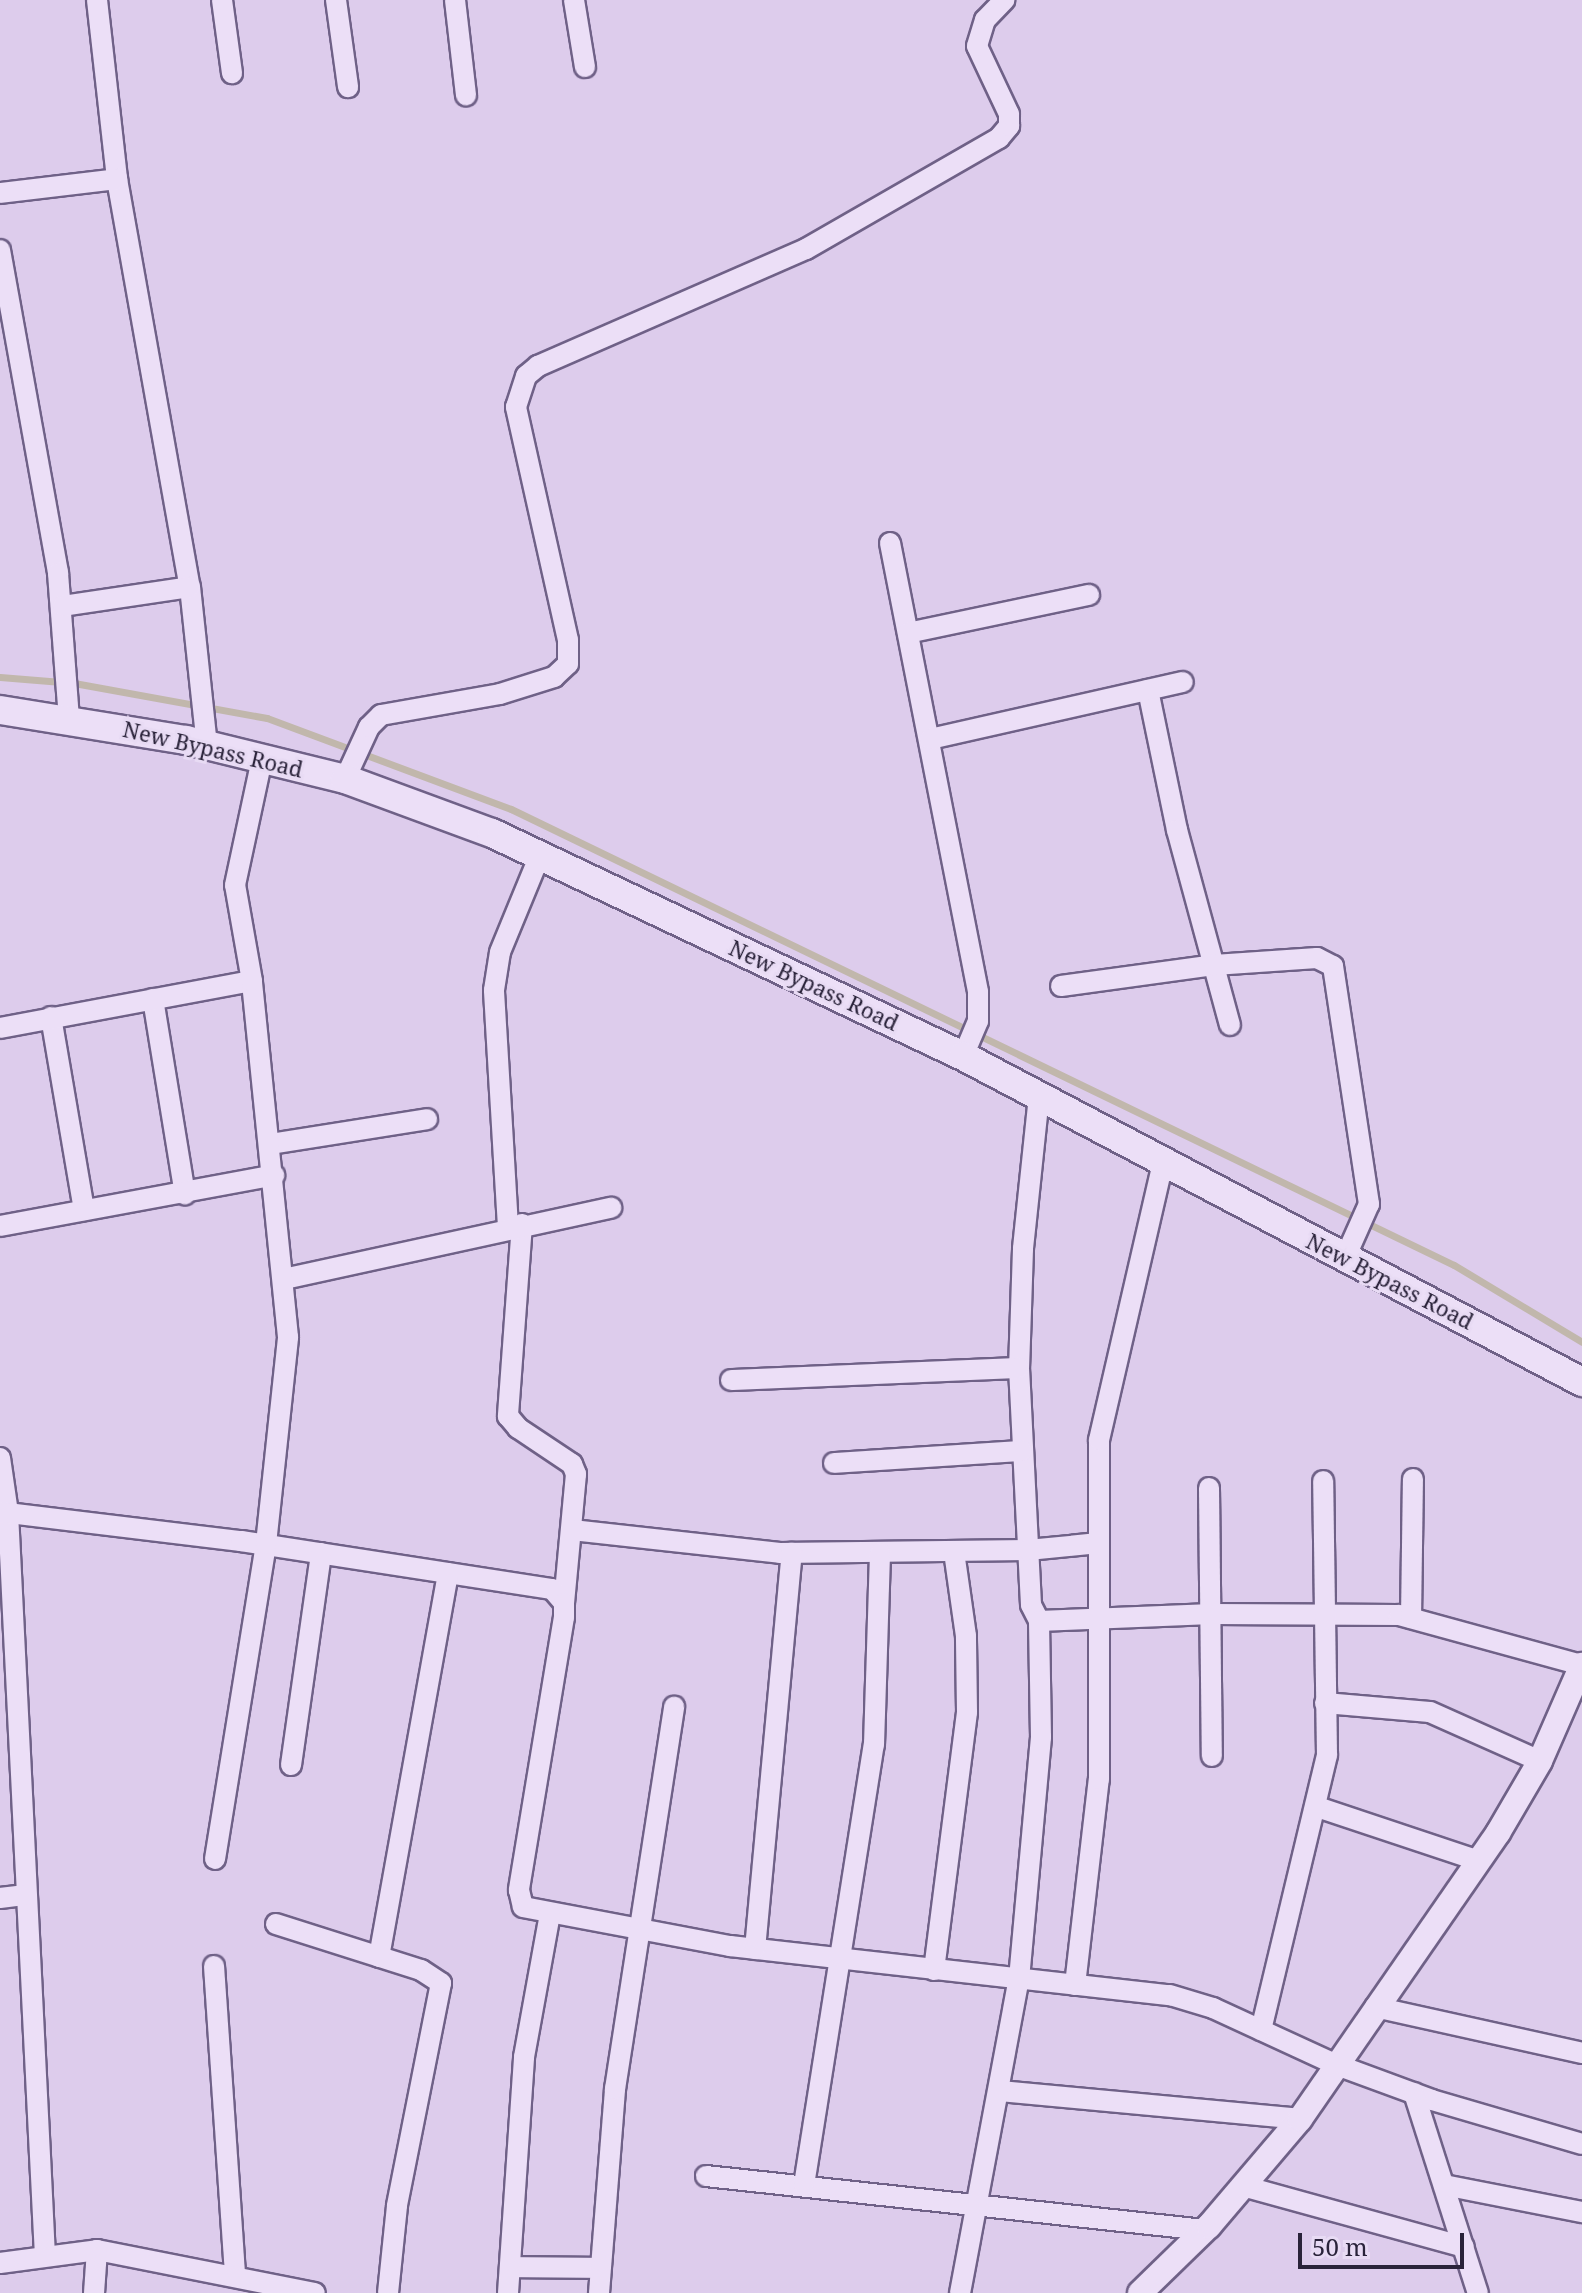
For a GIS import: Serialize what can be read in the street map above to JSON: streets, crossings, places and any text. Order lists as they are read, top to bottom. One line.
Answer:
{"streets":{"main road":["New Bypass Road"]},"scale_bar":"50 m"}
